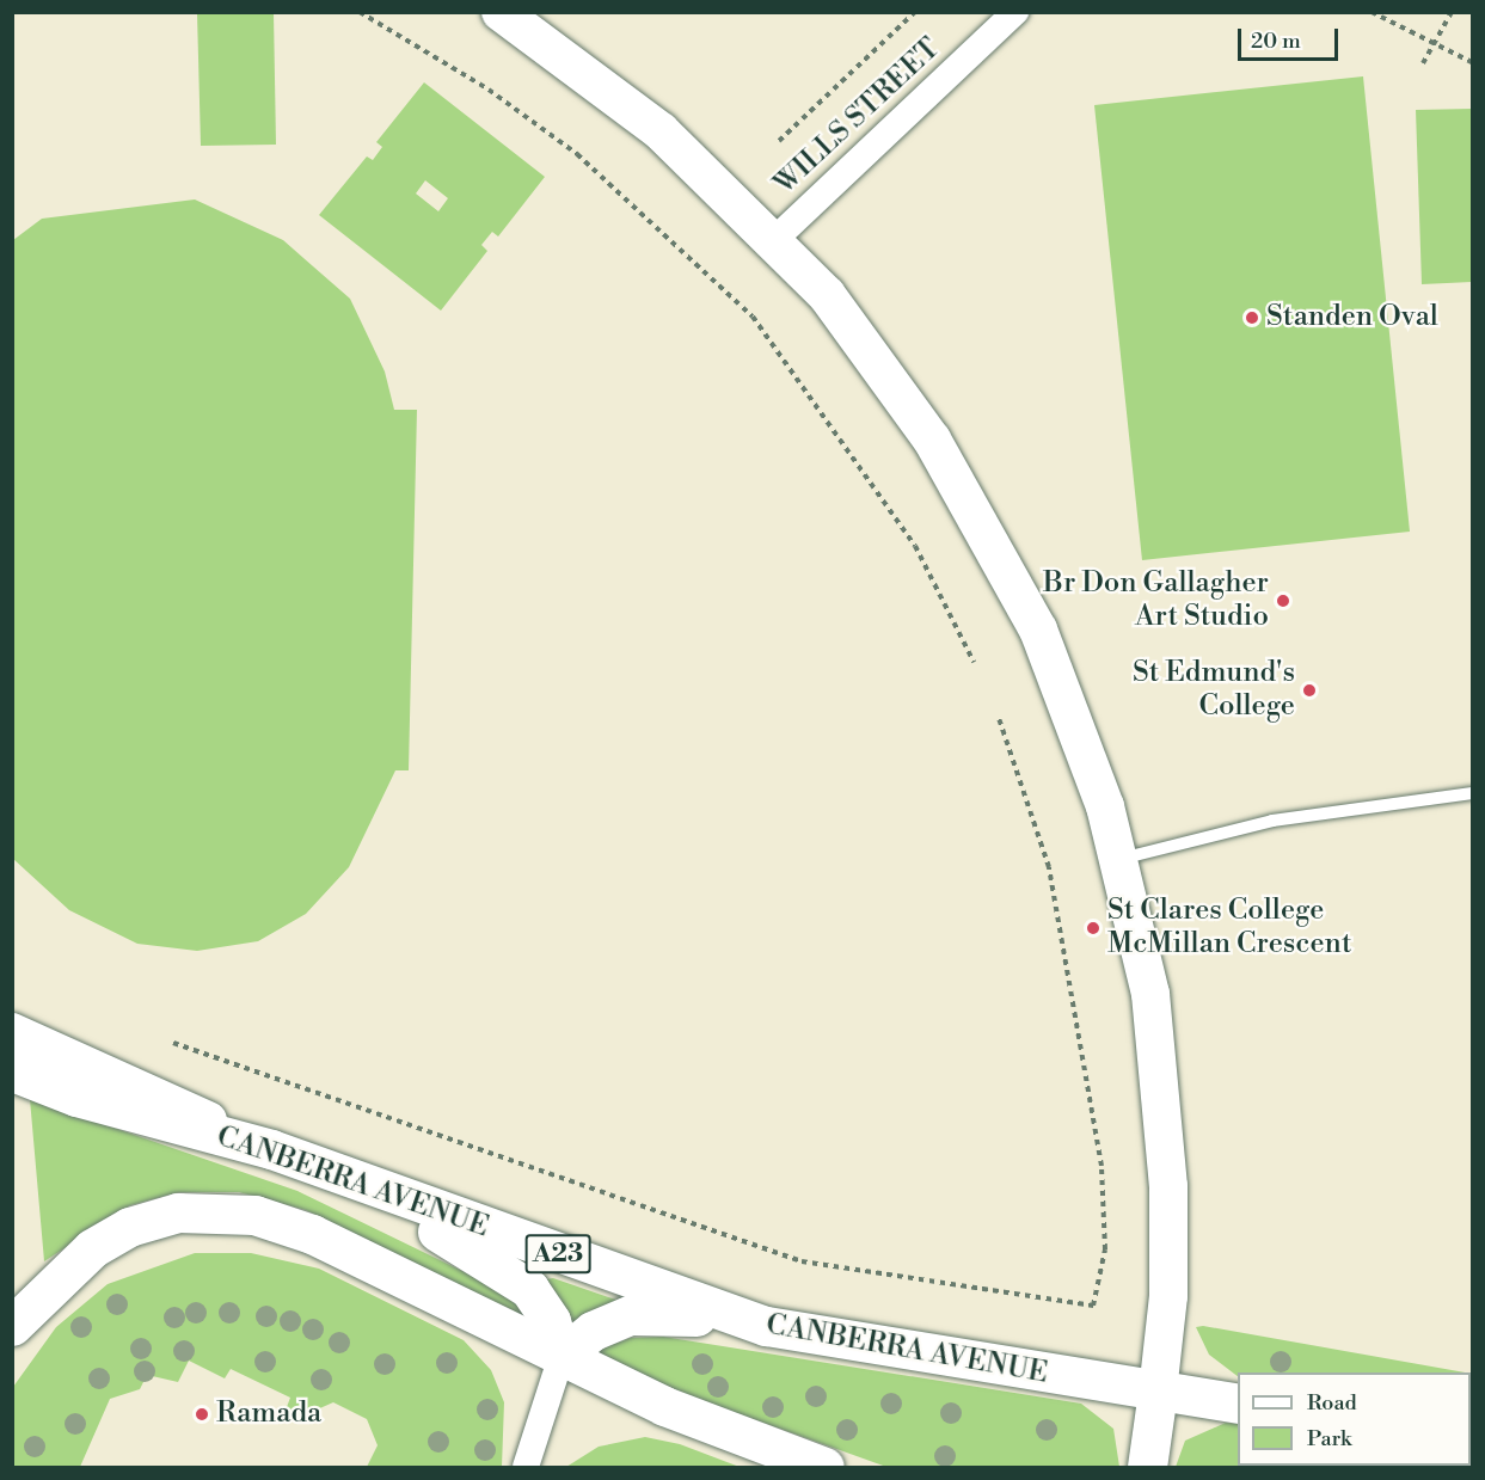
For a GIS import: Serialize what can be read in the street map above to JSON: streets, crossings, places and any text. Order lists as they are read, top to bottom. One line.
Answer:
{"streets":{"highway":["CANBERRA AVENUE","A23"],"street":["WILLS STREET"]},"places":["Standen Oval","Br Don Gallagher Art Studio","St Edmund's College","St Clares College McMillan Crescent","Ramada"],"legend":["Road","Park"],"scale_bar":"20 m"}
